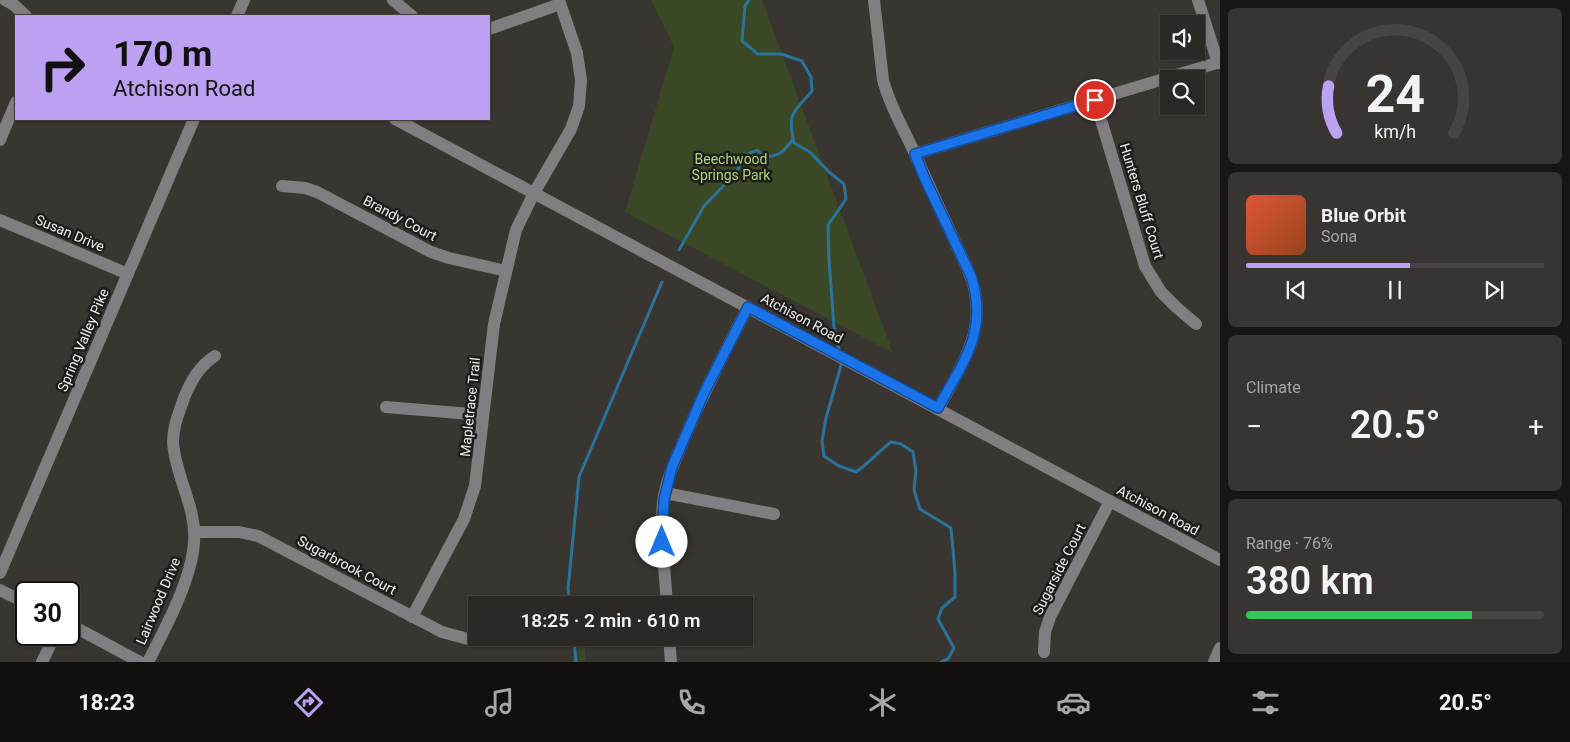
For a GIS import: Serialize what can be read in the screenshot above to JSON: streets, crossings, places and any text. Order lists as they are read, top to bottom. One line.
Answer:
{"streets":{"street":["Hunters Bluff Court","Brandy Court","Susan Drive","Atchison Road","Spring Valley Pike","Mapletrace Trail","Sugarbrook Court","Sugarside Court","Lairwood Drive"]},"crossings":[["Brandy Court","Mapletrace Trail"],["Susan Drive","Spring Valley Pike"],["Atchison Road","Mapletrace Trail"],["Atchison Road","Sugarside Court"],["Mapletrace Trail","Sugarbrook Court"],["Sugarbrook Court","Lairwood Drive"]],"parks":["Beechwood Springs Park"],"page":{"turn":["170 m","Atchison Road"],"song":["Blue Orbit","Sona"],"tile":["Climate",["Range · 76%","380 km"]],"heat":["−","20.5°","+"],"limit":"30","trip":"18:25 · 2 min · 610 m","tabs":["18:23","20.5°"],"gauge":["24","km/h"]}}
